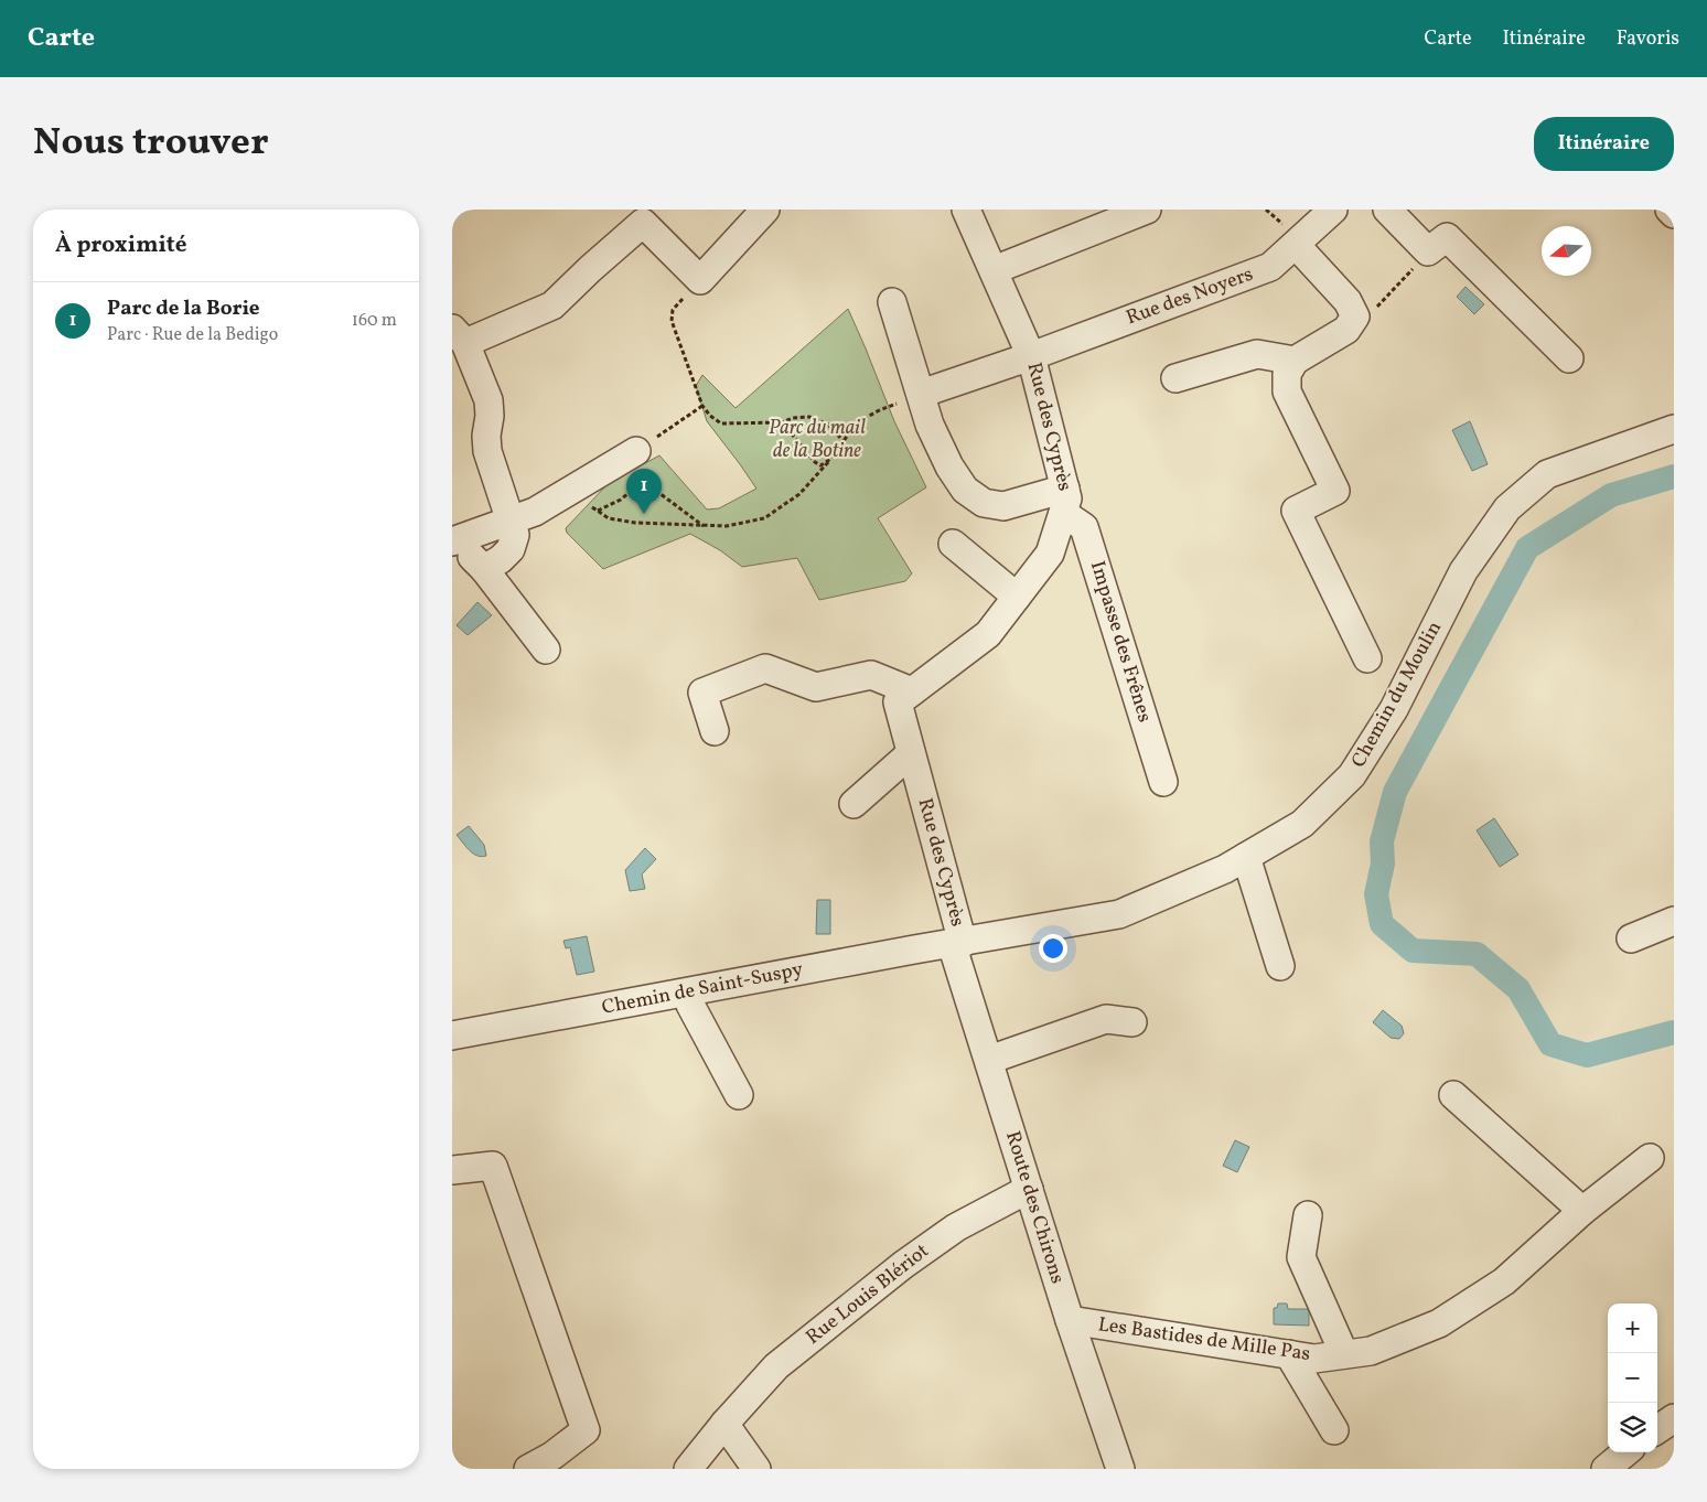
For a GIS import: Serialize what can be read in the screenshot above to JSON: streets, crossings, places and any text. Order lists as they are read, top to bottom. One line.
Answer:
{"streets":{"street":["Rue des Noyers","Rue des Cyprès","Impasse des Frênes","Chemin du Moulin","Chemin de Saint-Suspy","Route des Chirons","Rue Louis Blériot","Les Bastides de Mille Pas"]},"crossings":[["Rue des Noyers","Rue des Cyprès"],["Rue des Cyprès","Impasse des Frênes"],["Rue des Cyprès","Chemin du Moulin"],["Rue des Cyprès","Chemin de Saint-Suspy"],["Rue des Cyprès","Route des Chirons"],["Chemin du Moulin","Chemin de Saint-Suspy"],["Chemin du Moulin","Route des Chirons"],["Chemin de Saint-Suspy","Route des Chirons"],["Route des Chirons","Rue Louis Blériot"],["Route des Chirons","Les Bastides de Mille Pas"]],"parks":["Parc du mail de la Botine"],"north":"left","page":{"header":"Carte","nav":["Carte","Itinéraire","Favoris"],"title":"Nous trouver","buttons":"Itinéraire","heading":"À proximité","list":[{"mark":"1","name":"Parc de la Borie","note":"Parc · Rue de la Bedigo","value":"160 m"}],"pins":"1","map_buttons":["+","−"]}}
